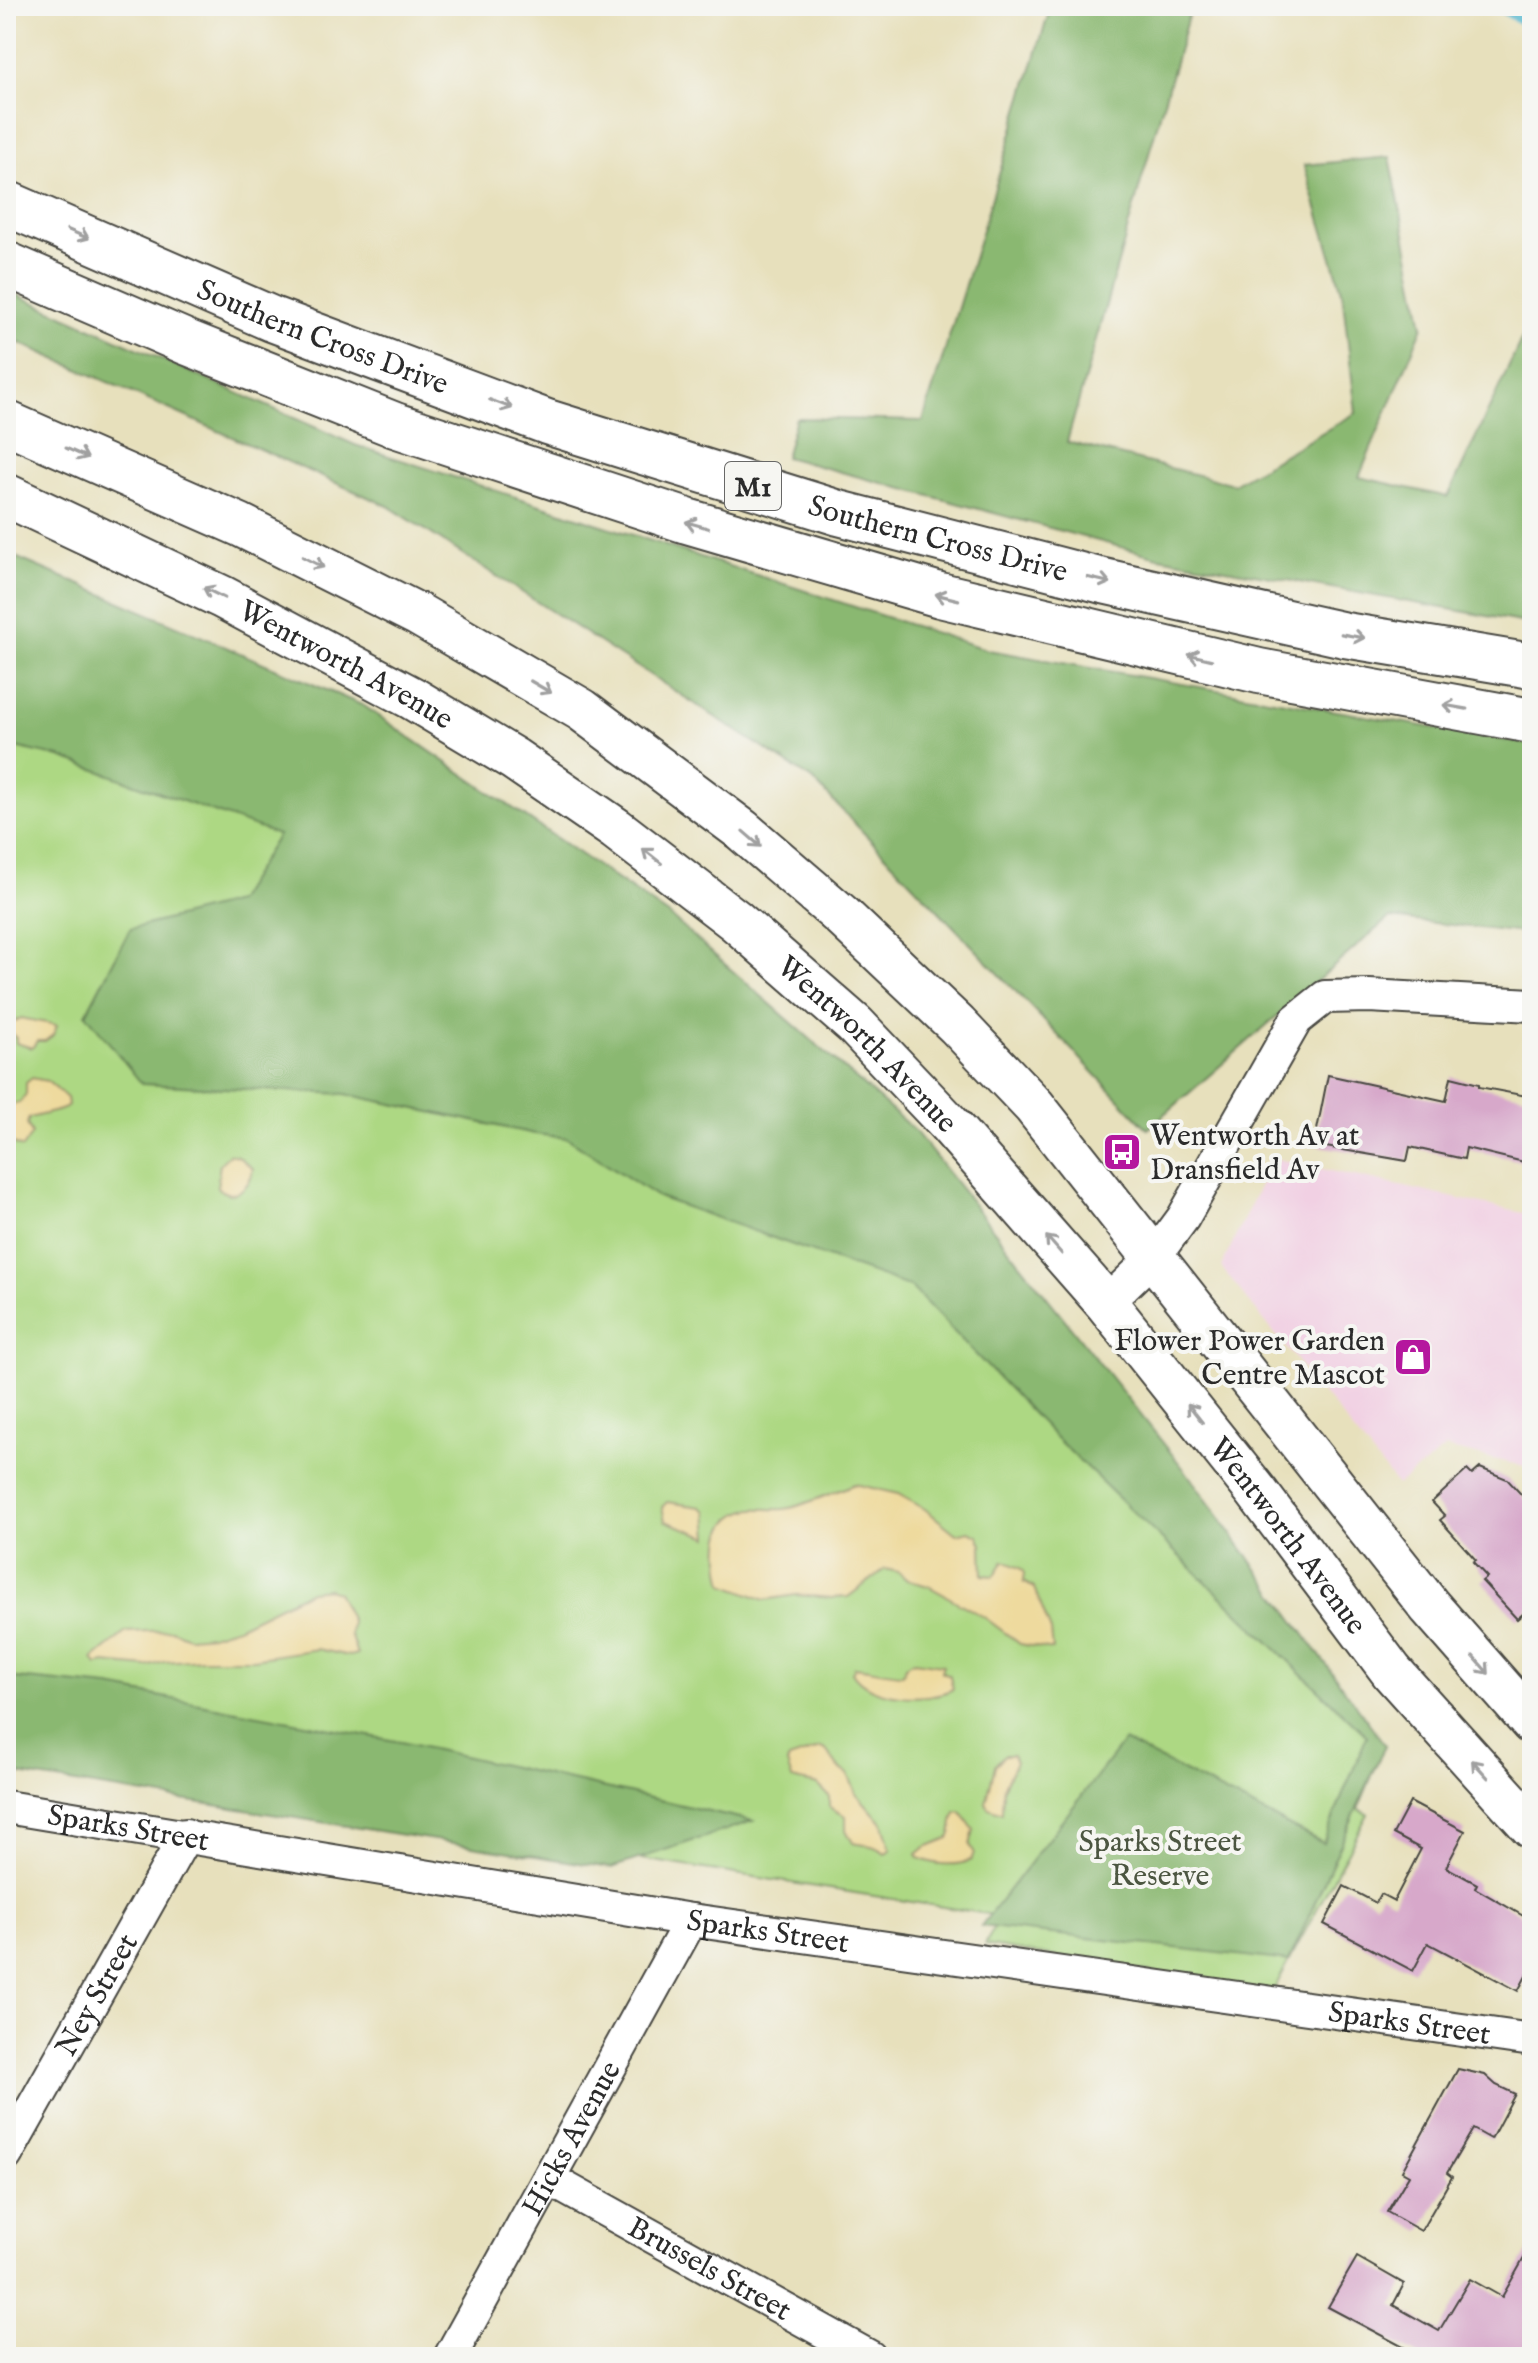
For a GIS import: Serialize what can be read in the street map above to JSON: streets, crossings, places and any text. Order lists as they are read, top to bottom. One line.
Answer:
{"streets":{"highway":["Southern Cross Drive","M1"],"main road":["Wentworth Avenue"],"street":["Sparks Street","Ney Street","Hicks Avenue","Brussels Street"]},"crossings":[["Sparks Street","Ney Street"],["Sparks Street","Hicks Avenue"],["Hicks Avenue","Brussels Street"]],"parks":["Sparks Street Reserve"],"places":{"bus stop":["Wentworth Av at Dransfield Av"],"shop":["Flower Power Garden Centre Mascot"]}}
